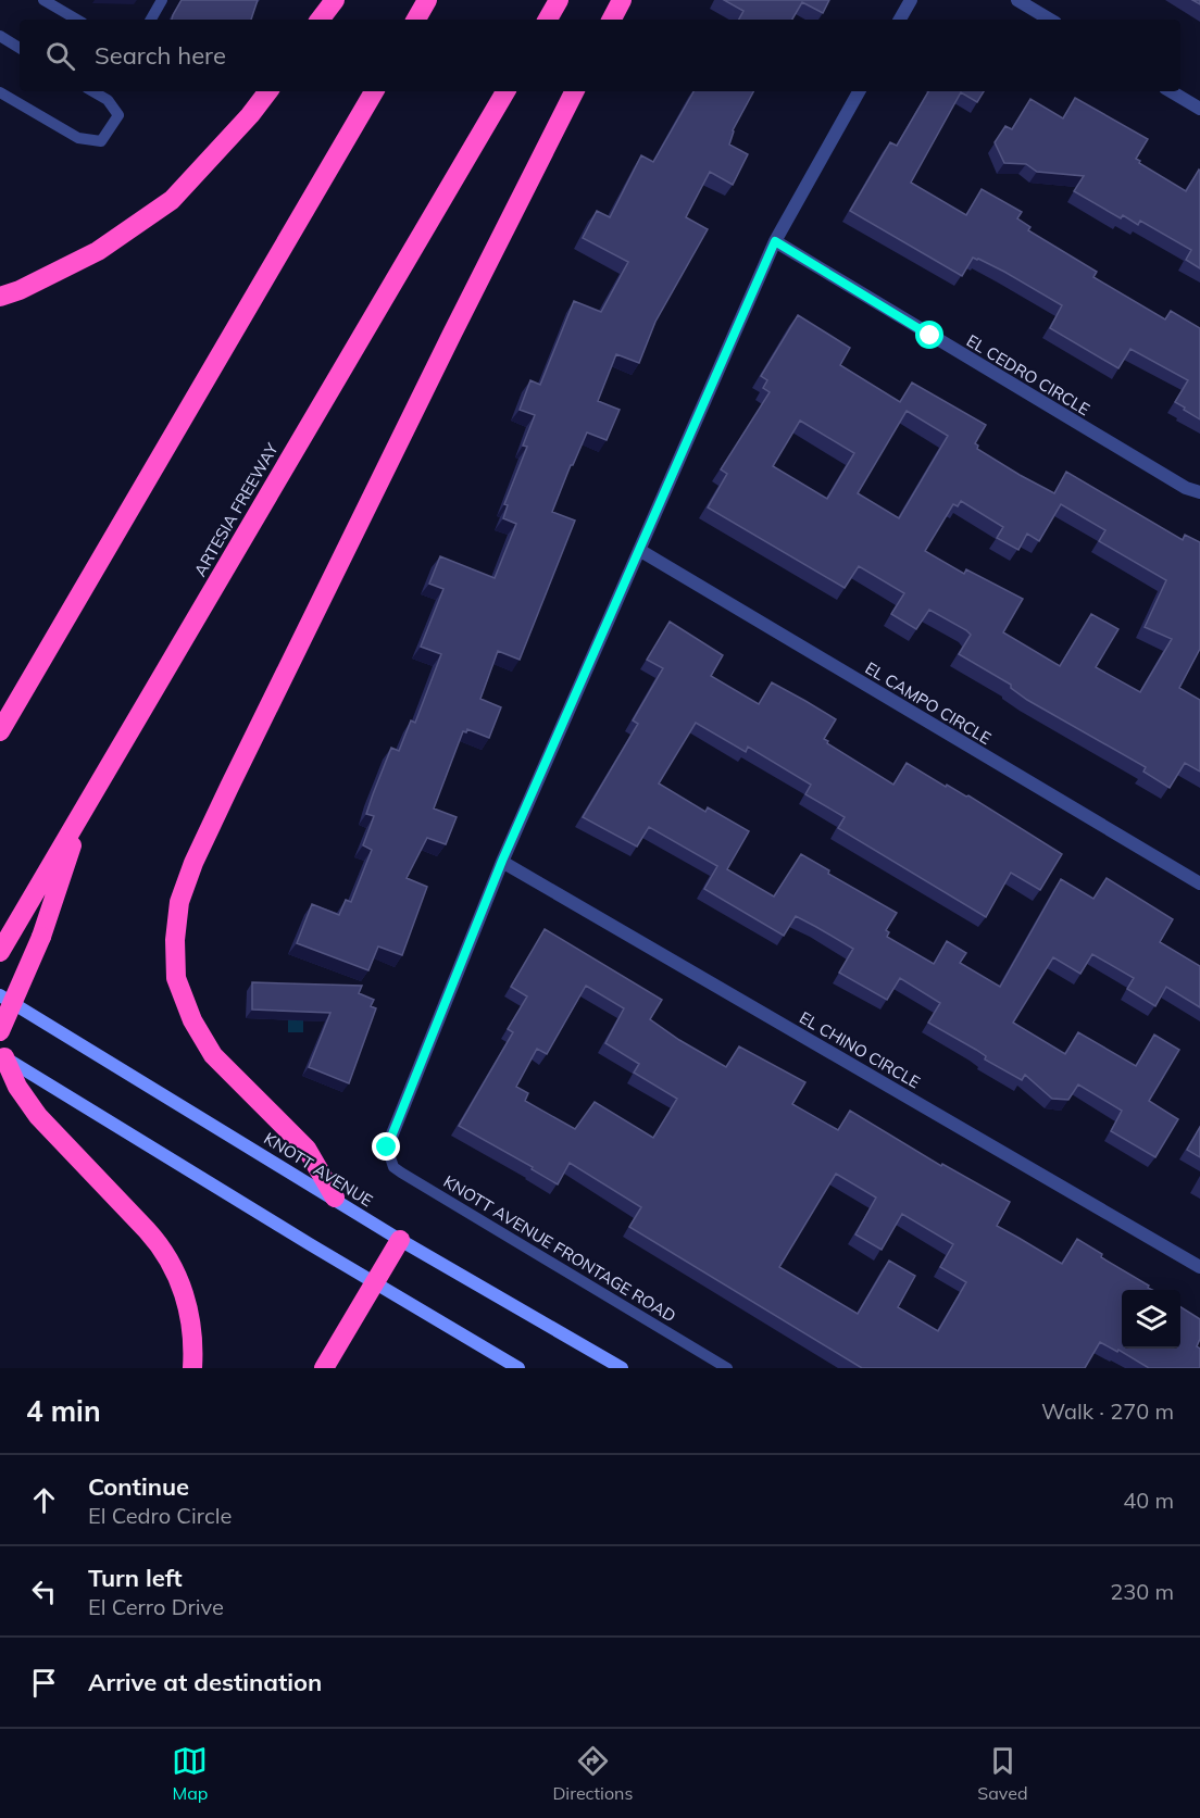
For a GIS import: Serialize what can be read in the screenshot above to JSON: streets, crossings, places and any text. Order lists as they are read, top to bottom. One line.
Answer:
{"streets":{"highway":["ARTESIA FREEWAY"],"main road":["KNOTT AVENUE"],"street":["EL CEDRO CIRCLE","EL CAMPO CIRCLE","EL CHINO CIRCLE"],"lane":["KNOTT AVENUE FRONTAGE ROAD"]},"page":{"search":"Search here","heading":["4 min","Walk · 270 m"],"list":[["Continue","El Cedro Circle","40 m"],["Turn left","El Cerro Drive","230 m"],"Arrive at destination"],"nav":["Map","Directions","Saved"]}}
